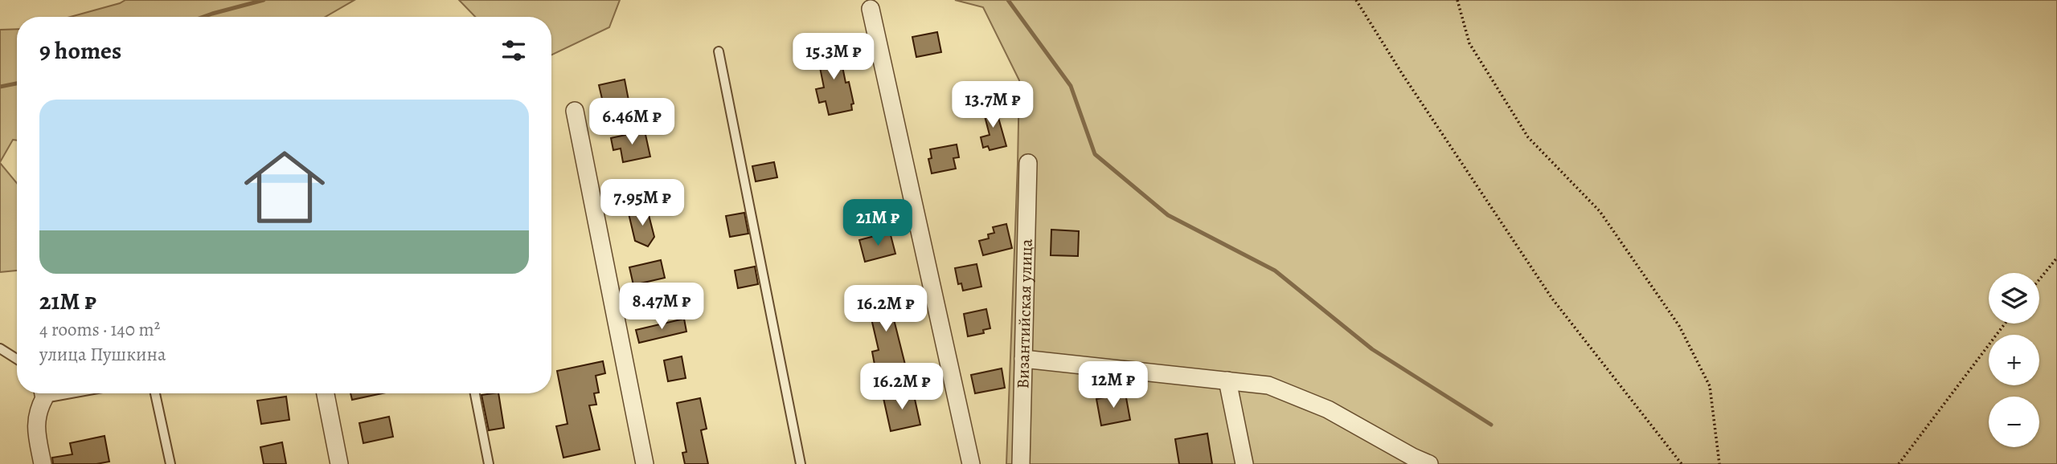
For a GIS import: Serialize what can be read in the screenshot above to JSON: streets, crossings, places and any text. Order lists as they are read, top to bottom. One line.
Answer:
{"streets":{"street":["Византийская улица"]},"page":{"heading":"9 homes","price":["15.3M ₽","13.7M ₽","6.46M ₽","7.95M ₽","21M ₽","8.47M ₽","16.2M ₽","12M ₽","16.2M ₽"],"list":[{"name":"21M ₽","note":"4 rooms · 140 m² · улица Пушкина"}],"map_buttons":["+","−"]}}
